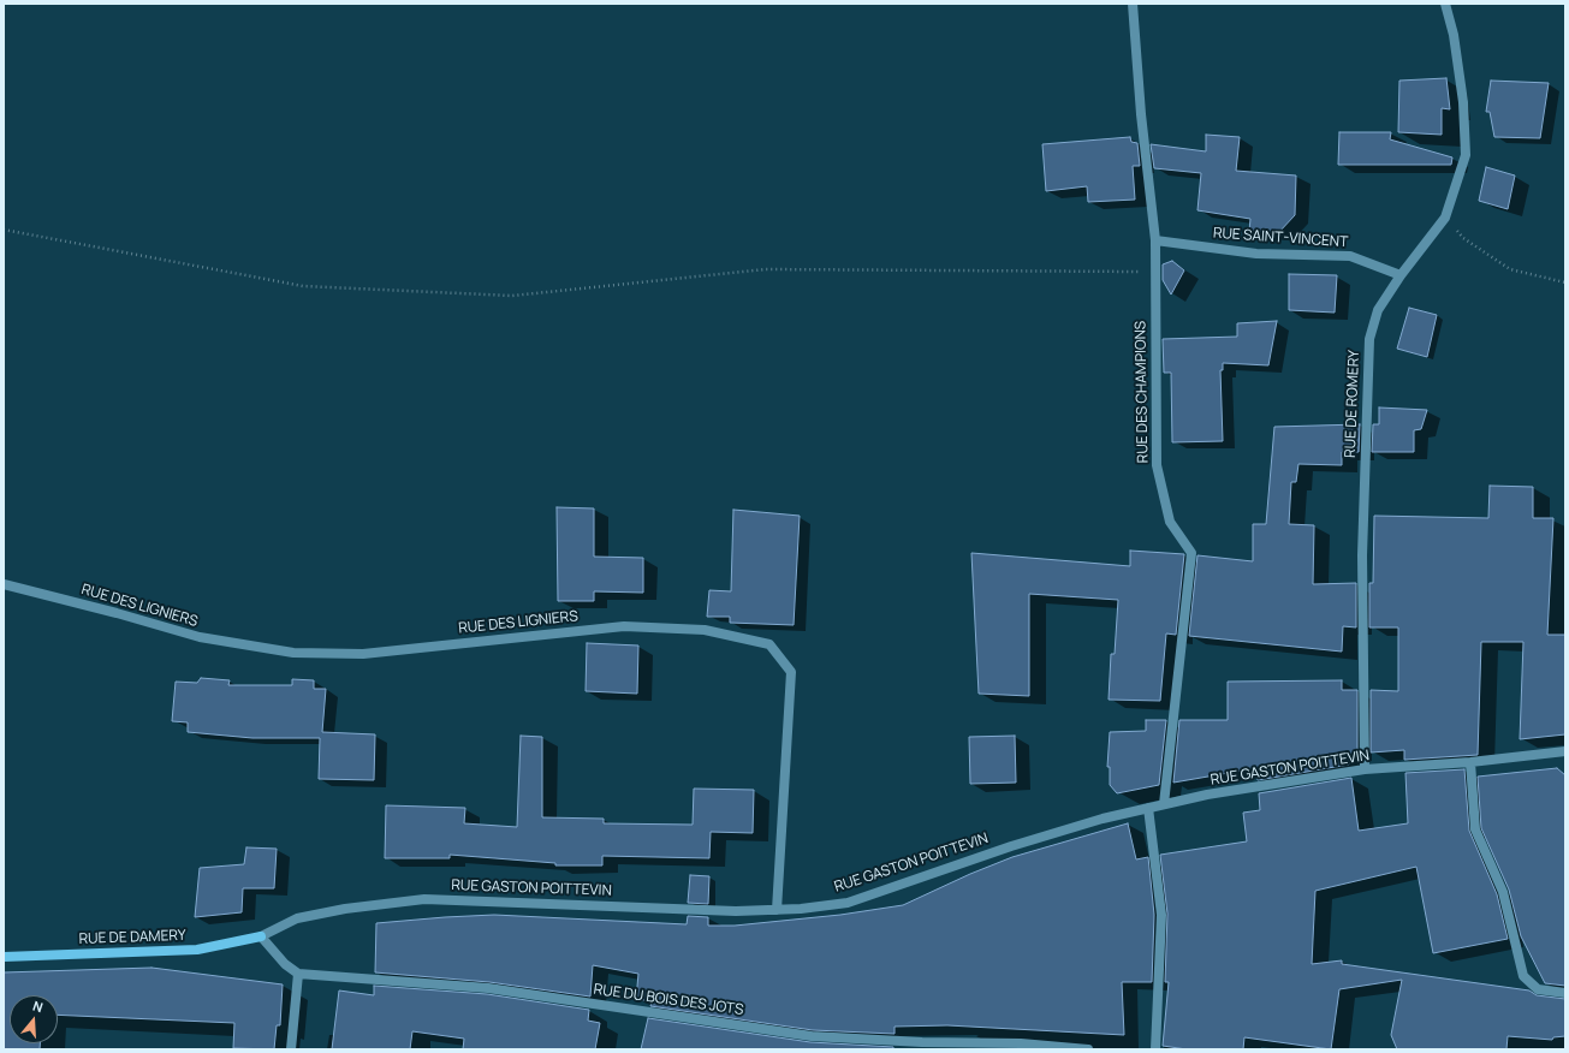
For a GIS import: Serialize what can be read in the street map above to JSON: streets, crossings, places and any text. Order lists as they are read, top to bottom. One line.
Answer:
{"streets":{"main road":["RUE DE DAMERY"],"street":["RUE SAINT-VINCENT","RUE DES CHAMPIONS","RUE DE ROMERY","RUE DES LIGNIERS","RUE GASTON POITTEVIN","RUE DU BOIS DES JOTS"]},"crossings":[["RUE SAINT-VINCENT","RUE DES CHAMPIONS"],["RUE SAINT-VINCENT","RUE DE ROMERY"],["RUE DES CHAMPIONS","RUE GASTON POITTEVIN"],["RUE DE ROMERY","RUE GASTON POITTEVIN"],["RUE DES LIGNIERS","RUE GASTON POITTEVIN"],["RUE GASTON POITTEVIN","RUE DE DAMERY"]],"north":"top"}
